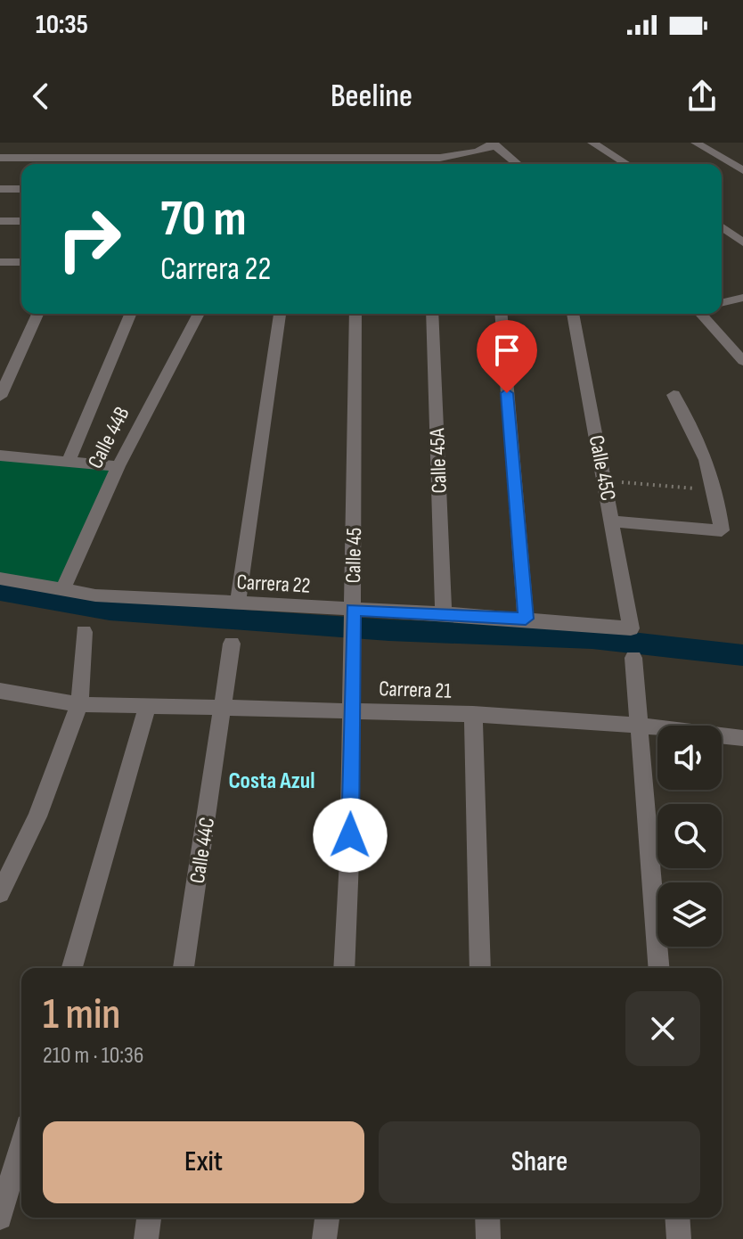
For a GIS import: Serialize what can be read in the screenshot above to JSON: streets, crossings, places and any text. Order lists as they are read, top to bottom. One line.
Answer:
{"streets":{"street":["Calle 44B","Calle 45A","Calle 45C","Calle 45","Carrera 22","Carrera 21","Calle 44C"]},"crossings":[["Calle 44B","Carrera 22"],["Calle 45A","Carrera 22"],["Calle 45C","Carrera 22"],["Calle 45","Carrera 22"],["Calle 45","Carrera 21"],["Carrera 21","Calle 44C"]],"districts":["Costa Azul"],"page":{"status":"10:35","header":"Beeline","turn":["70 m","Carrera 22"],"heading":["1 min","210 m · 10:36"],"buttons":["Exit","Share"]}}
